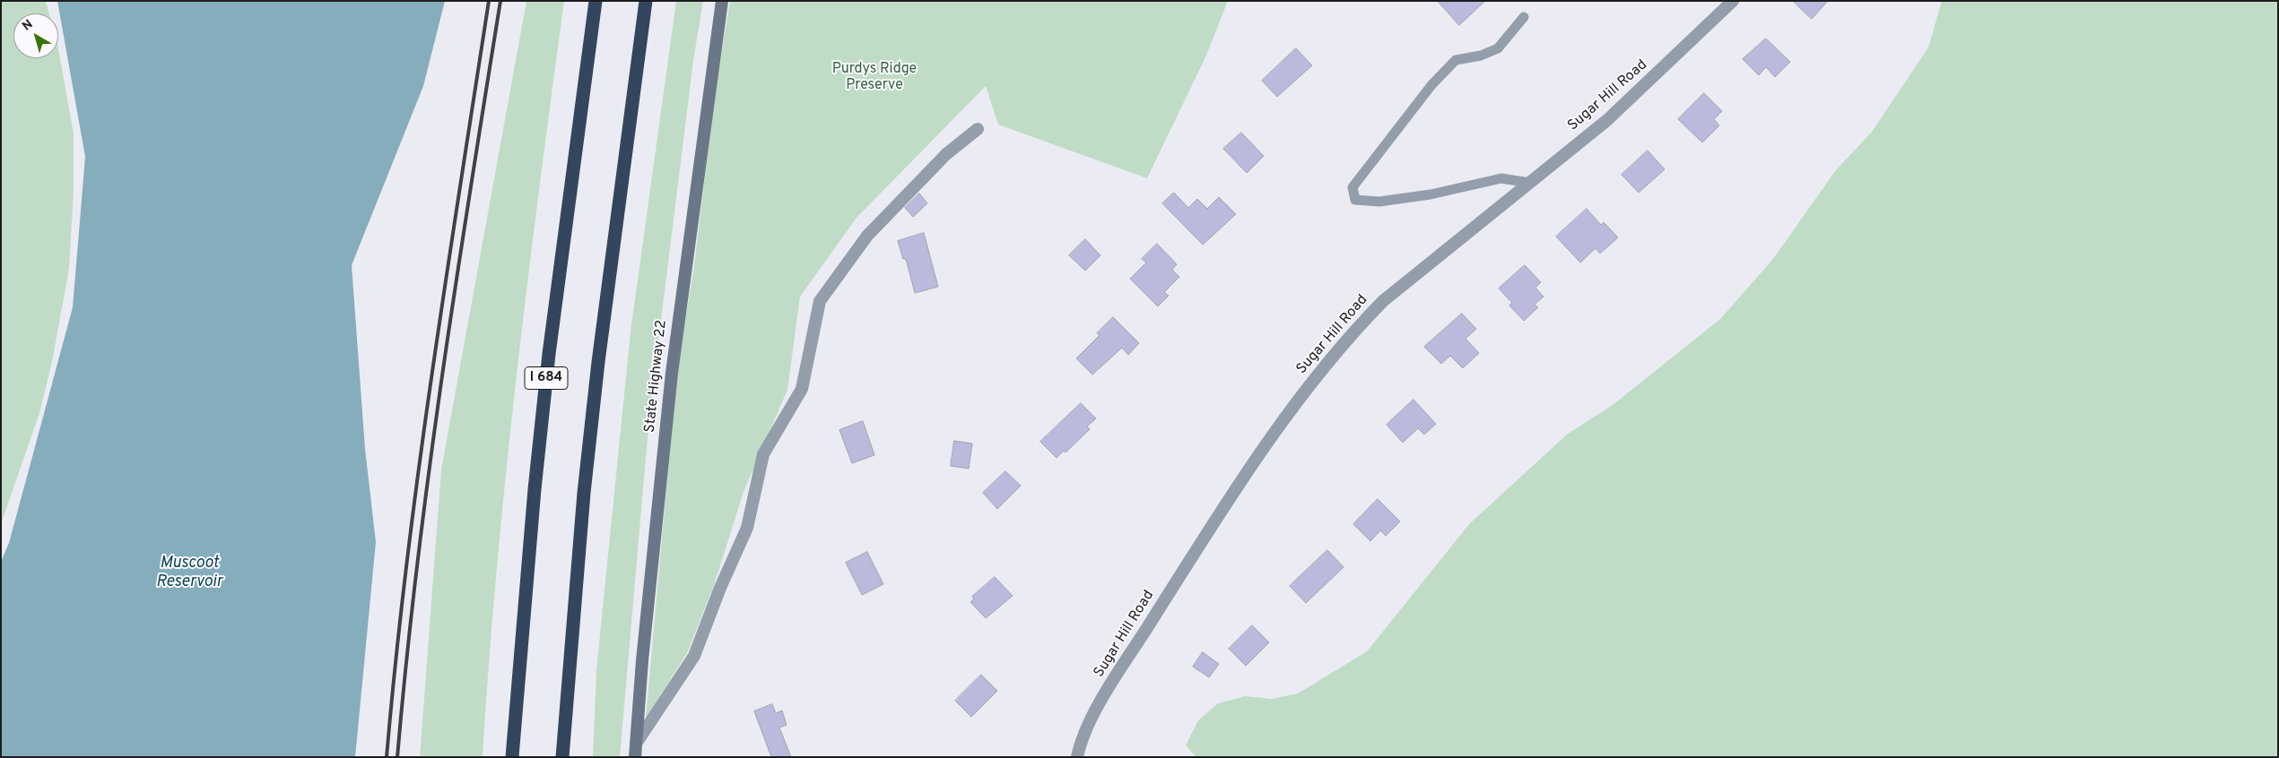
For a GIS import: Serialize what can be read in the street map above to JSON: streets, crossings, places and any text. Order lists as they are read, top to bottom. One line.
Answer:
{"streets":{"highway":["I 684"],"main road":["State Highway 22"],"street":["Sugar Hill Road"]},"water":["Muscoot Reservoir"],"parks":["Purdys Ridge Preserve"],"north":"top left"}
